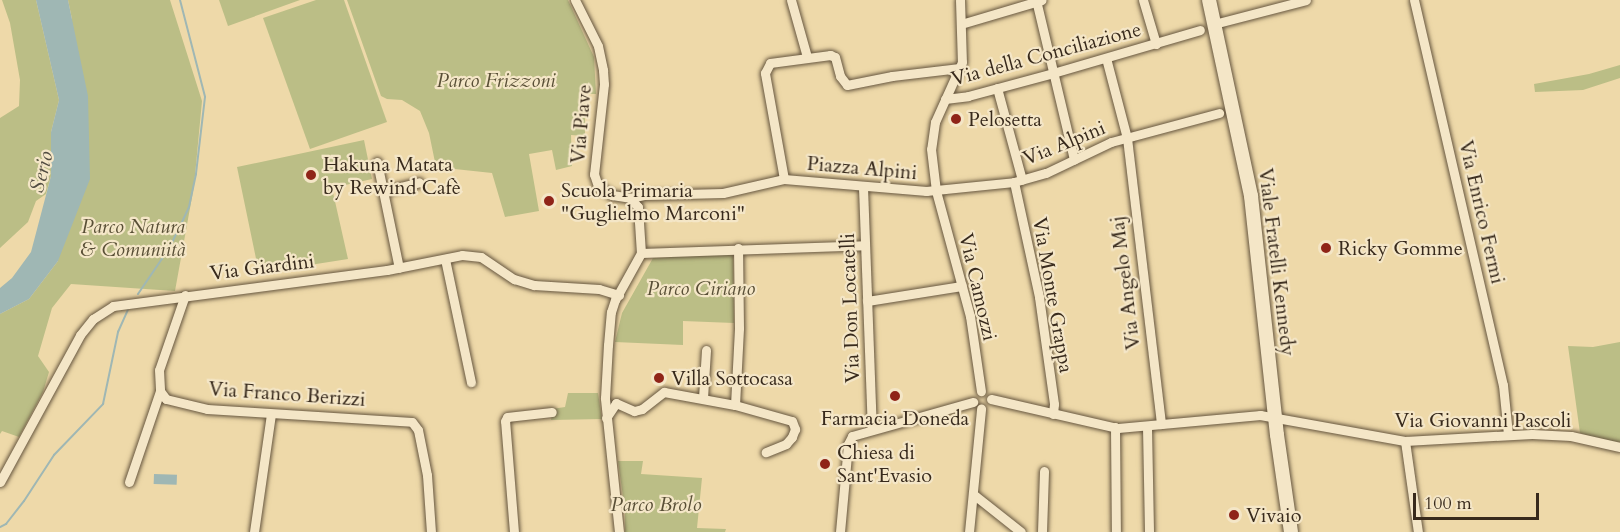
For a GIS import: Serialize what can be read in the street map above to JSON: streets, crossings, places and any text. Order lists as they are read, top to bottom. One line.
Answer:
{"streets":{"street":["Via della Conciliazione","Via Piave","Via Alpini","Piazza Alpini","Via Enrico Fermi","Viale Fratelli Kennedy","Via Giardini","Via Angelo Maj","Via Camozzi","Via Monte Grappa","Via Don Locatelli","Via Franco Berizzi","Via Giovanni Pascoli"]},"crossings":[["Via della Conciliazione","Via Angelo Maj"],["Via della Conciliazione","Via Camozzi"],["Via della Conciliazione","Via Monte Grappa"],["Via Piave","Piazza Alpini"],["Via Alpini","Piazza Alpini"],["Via Alpini","Via Angelo Maj"],["Via Alpini","Via Camozzi"],["Via Alpini","Via Monte Grappa"],["Piazza Alpini","Via Camozzi"],["Piazza Alpini","Via Don Locatelli"],["Via Enrico Fermi","Via Giovanni Pascoli"],["Viale Fratelli Kennedy","Via Giovanni Pascoli"],["Via Angelo Maj","Via Giovanni Pascoli"],["Via Camozzi","Via Giovanni Pascoli"],["Via Monte Grappa","Via Giovanni Pascoli"]],"water":["Serio"],"parks":["Parco Frizzoni","Parco Natura & Comuniità","Parco Ciriano","Parco Brolo"],"places":["Pelosetta","Hakuna Matata by Rewind Cafè","Scuola Primaria \"Guglielmo Marconi\"","Ricky Gomme","Villa Sottocasa","Farmacia Doneda","Chiesa di Sant'Evasio","Vivaio"],"scale_bar":"100 m"}
